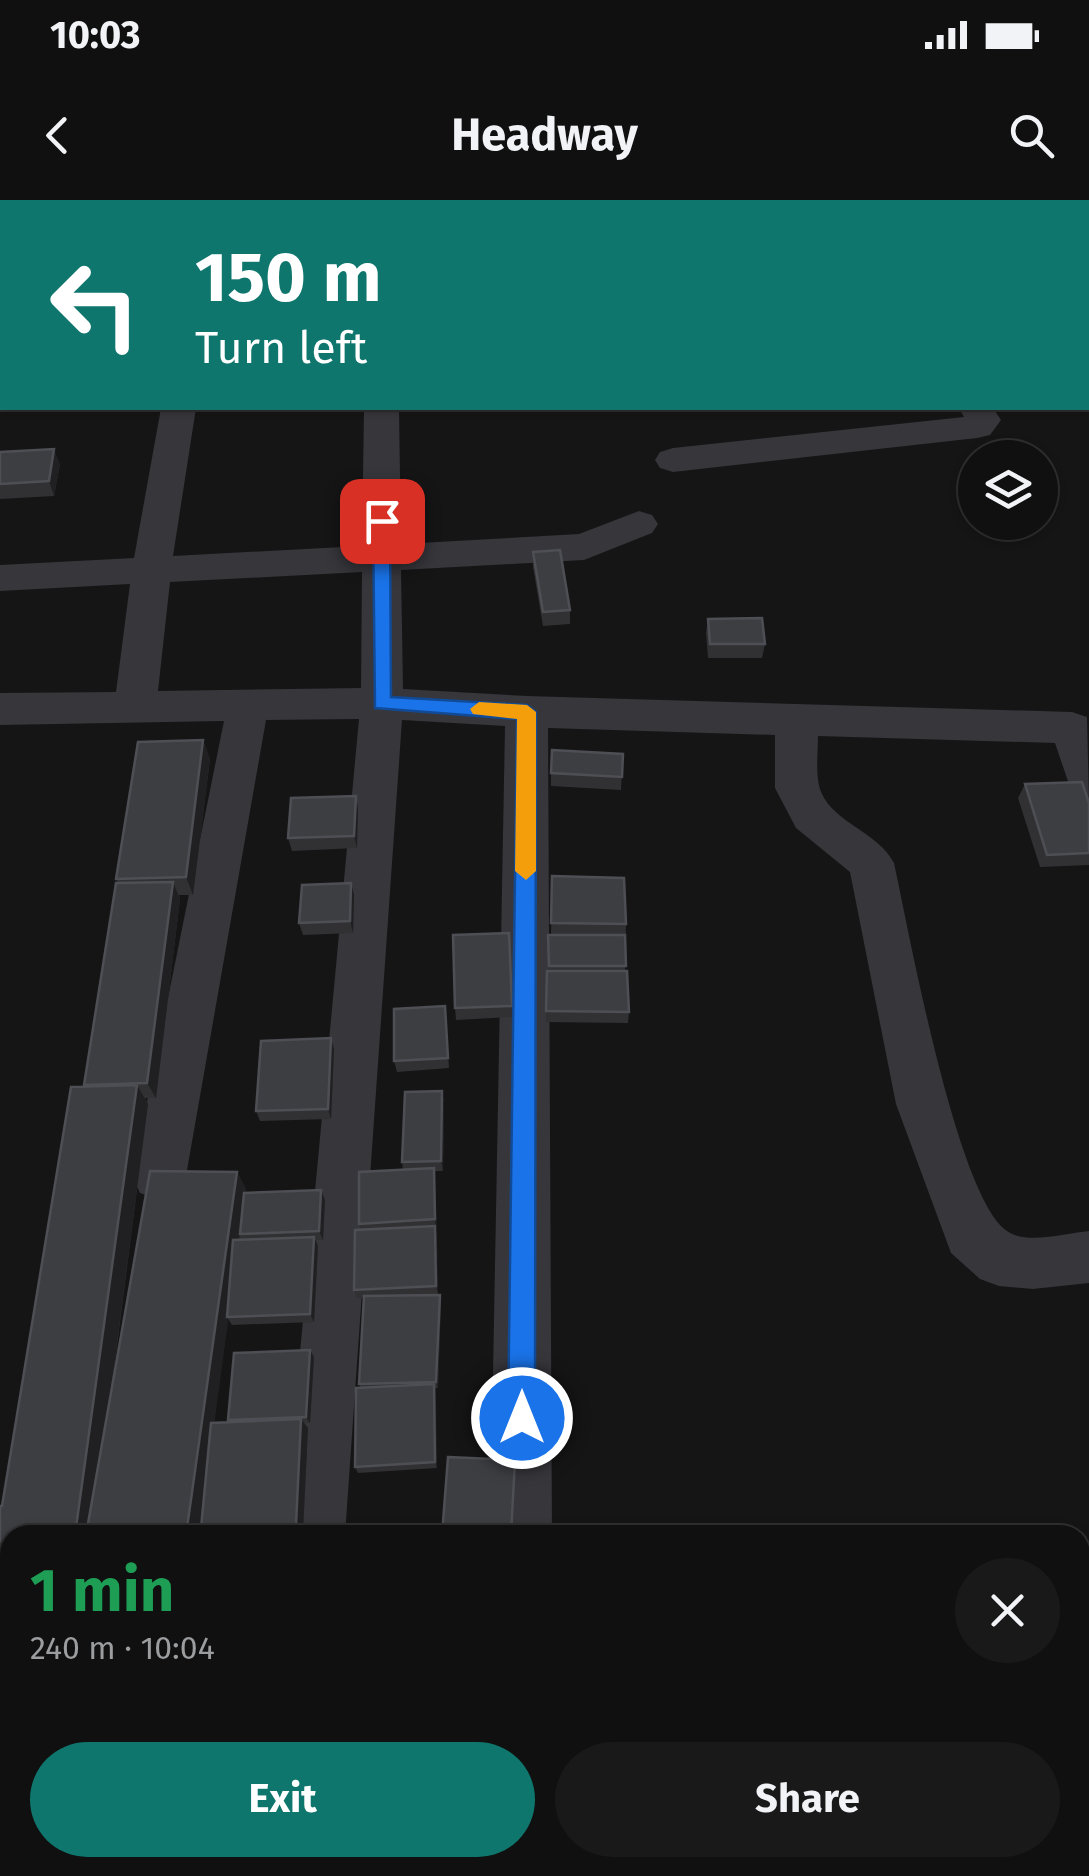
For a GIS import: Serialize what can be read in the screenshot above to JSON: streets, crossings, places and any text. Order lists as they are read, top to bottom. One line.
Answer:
{"page":{"status":"10:03","header":"Headway","turn":["150 m","Turn left"],"heading":["1 min","240 m · 10:04"],"buttons":["Exit","Share"]}}
